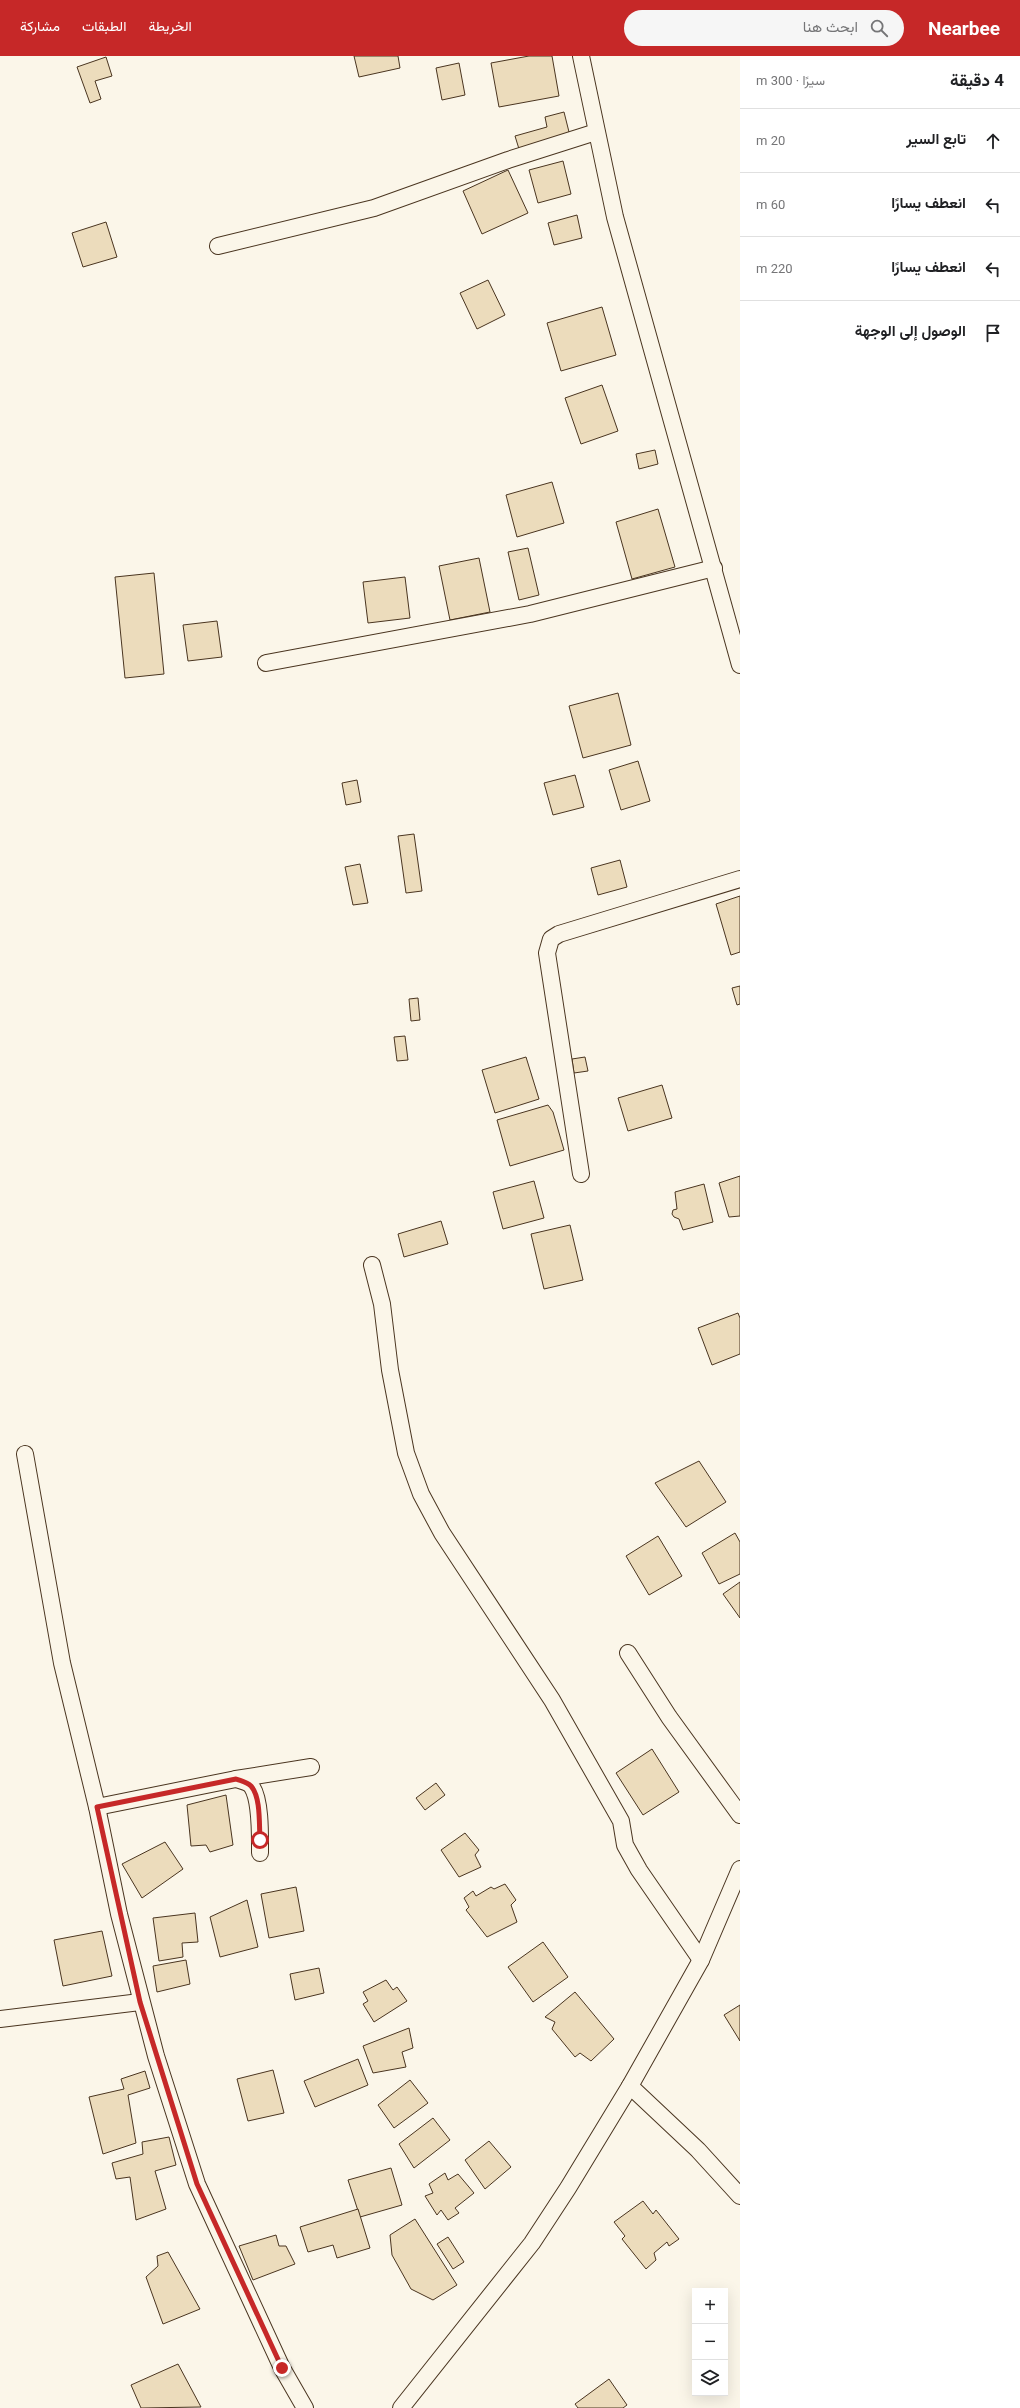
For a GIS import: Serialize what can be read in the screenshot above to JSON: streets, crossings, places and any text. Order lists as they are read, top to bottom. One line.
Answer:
{"page":{"header":"Nearbee","search":"ابحث هنا","nav":["الخريطة","الطبقات","مشاركة"],"heading":["4 دقيقة","سيرًا · 300 m"],"list":[["تابع السير","20 m"],["انعطف يسارًا","60 m"],["انعطف يسارًا","220 m"],"الوصول إلى الوجهة"],"map_buttons":["+","−"]}}
